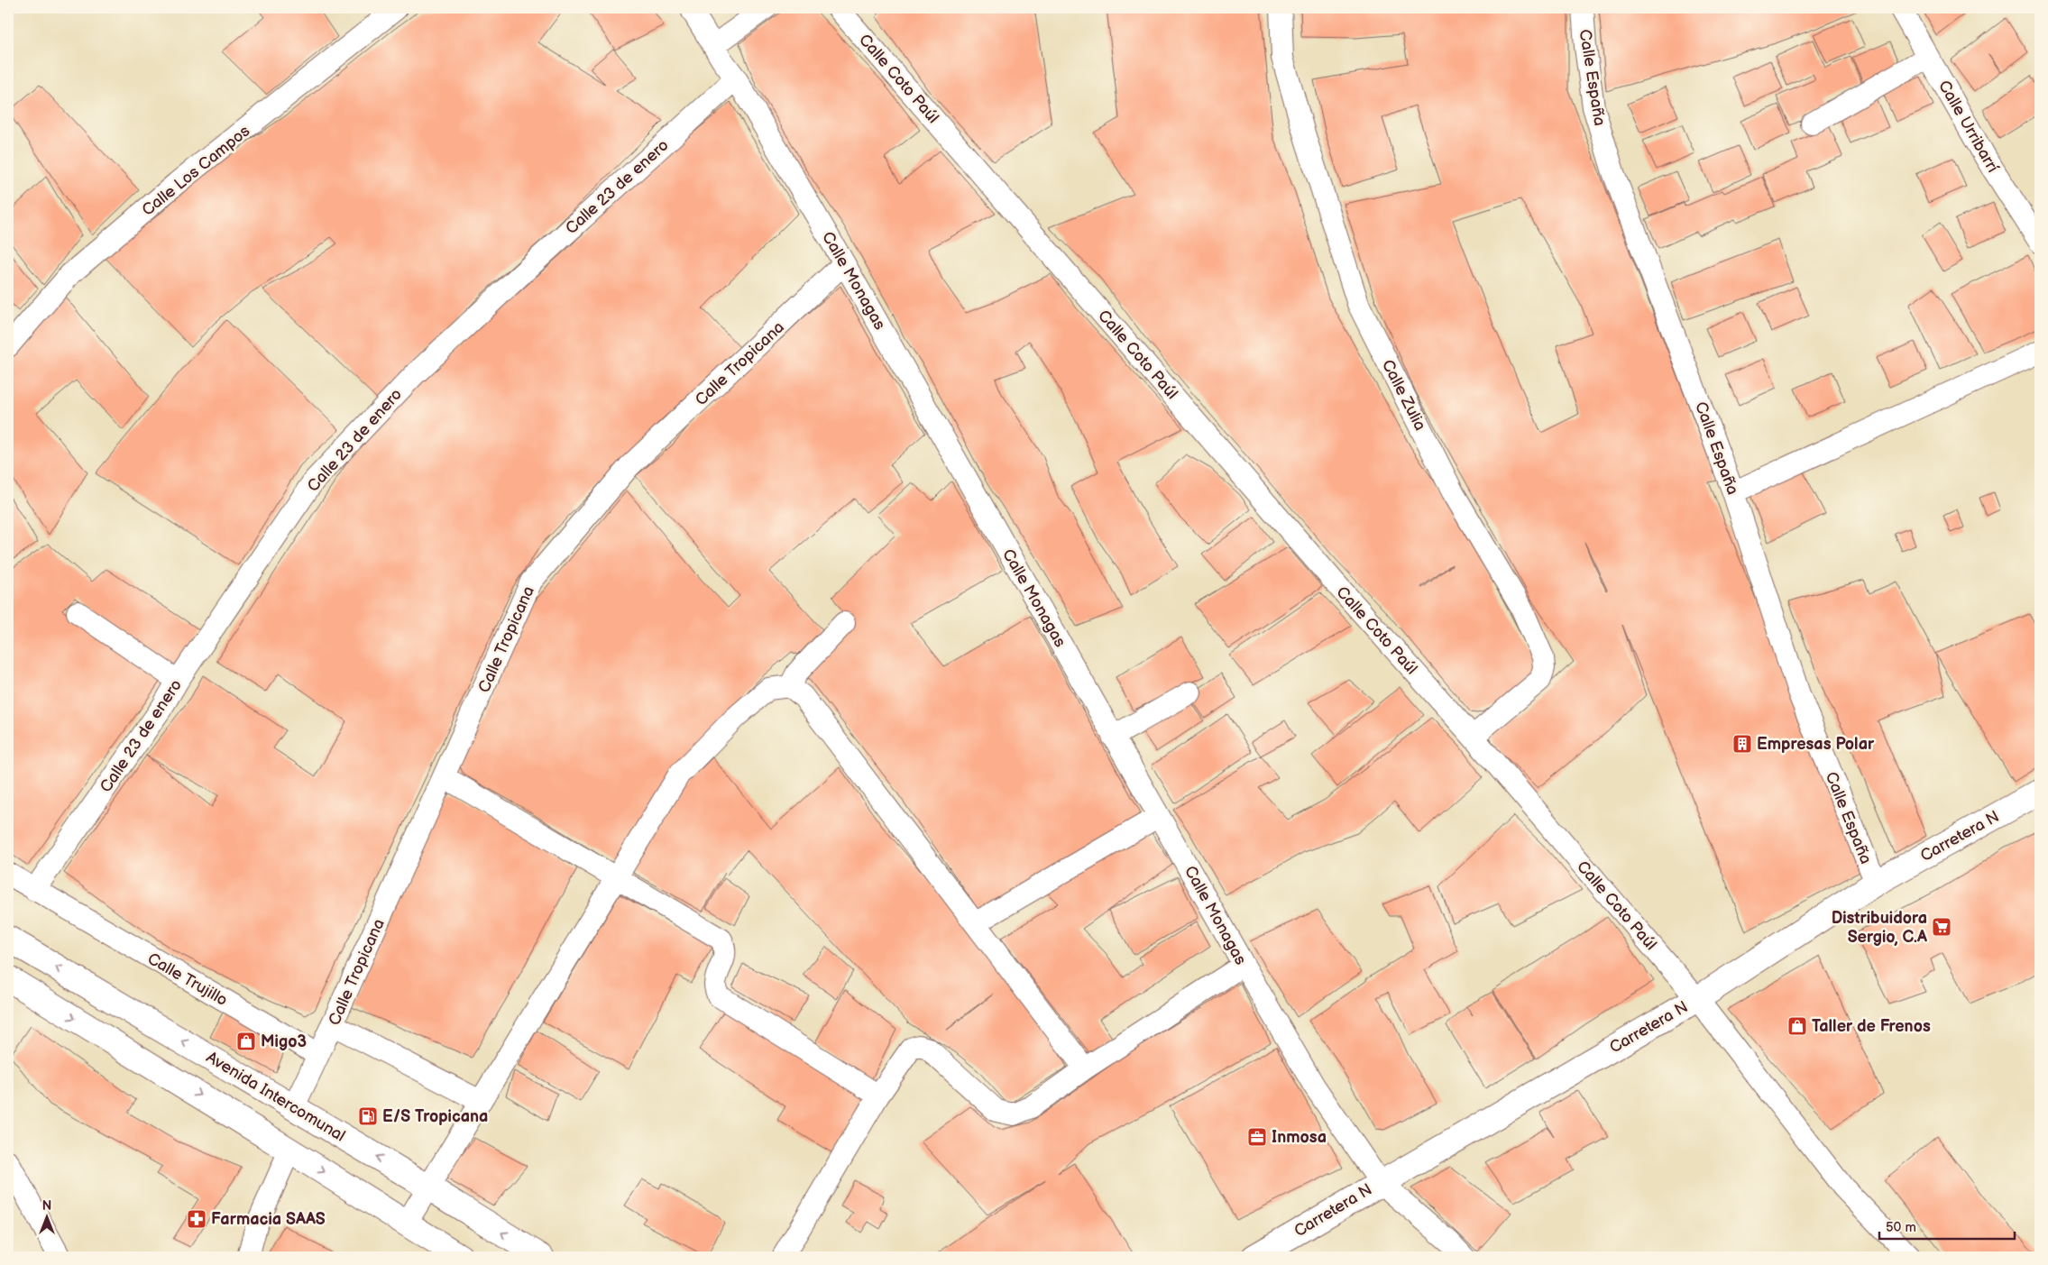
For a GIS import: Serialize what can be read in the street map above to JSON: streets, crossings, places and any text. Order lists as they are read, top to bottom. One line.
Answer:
{"streets":{"main road":["Carretera N","Avenida Intercomunal"],"street":["Calle España","Calle Coto Paúl","Calle Urribarrí","Calle Los Campos","Calle 23 de enero","Calle Monagas","Calle Tropicana","Calle Zulia","Calle Trujillo"]},"crossings":[["Calle España","Carretera N"],["Calle Coto Paúl","Calle Zulia"],["Calle Coto Paúl","Carretera N"],["Calle 23 de enero","Calle Monagas"],["Calle 23 de enero","Calle Trujillo"],["Calle Monagas","Calle Tropicana"],["Calle Monagas","Carretera N"],["Calle Tropicana","Calle Trujillo"]],"places":{"building":["Empresas Polar"],"supermarket":["Distribuidora Sergio, C.A"],"shop":["Taller de Frenos","Migo3"],"fuel station":["E/S Tropicana"],"office":["Inmosa"],"pharmacy":["Farmacia SAAS"]},"scale_bar":"50 m","north":"top"}
